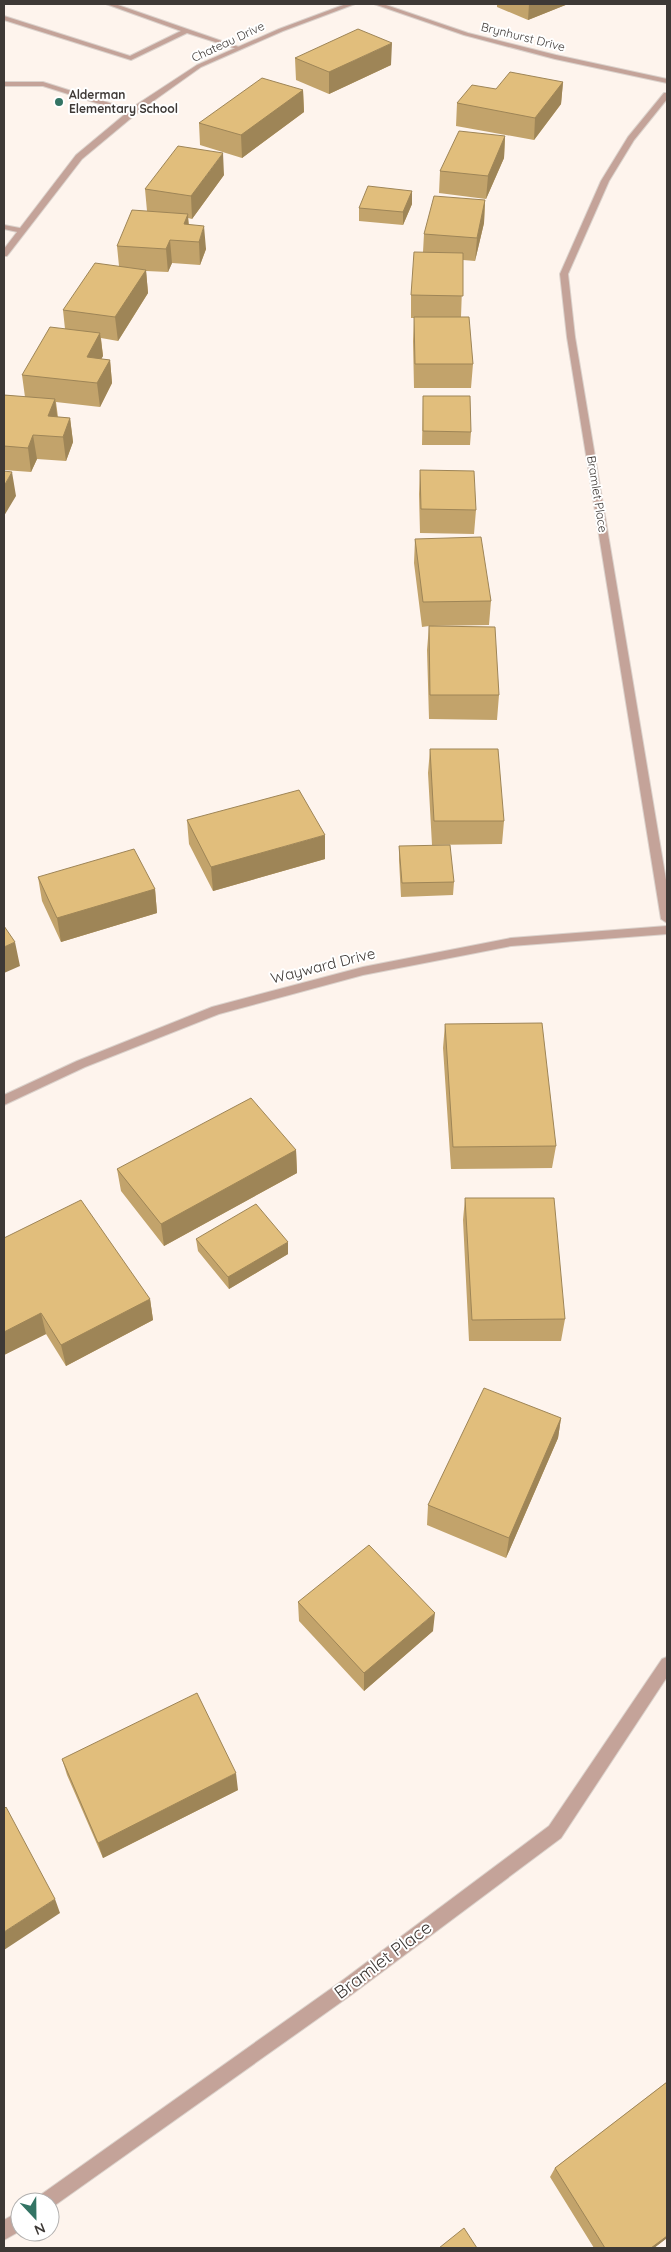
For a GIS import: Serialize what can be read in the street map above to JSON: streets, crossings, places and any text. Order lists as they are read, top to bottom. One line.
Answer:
{"streets":{"street":["Brynhurst Drive","Chateau Drive","Bramlet Place","Wayward Drive"]},"places":["Alderman Elementary School"],"north":"bottom"}
